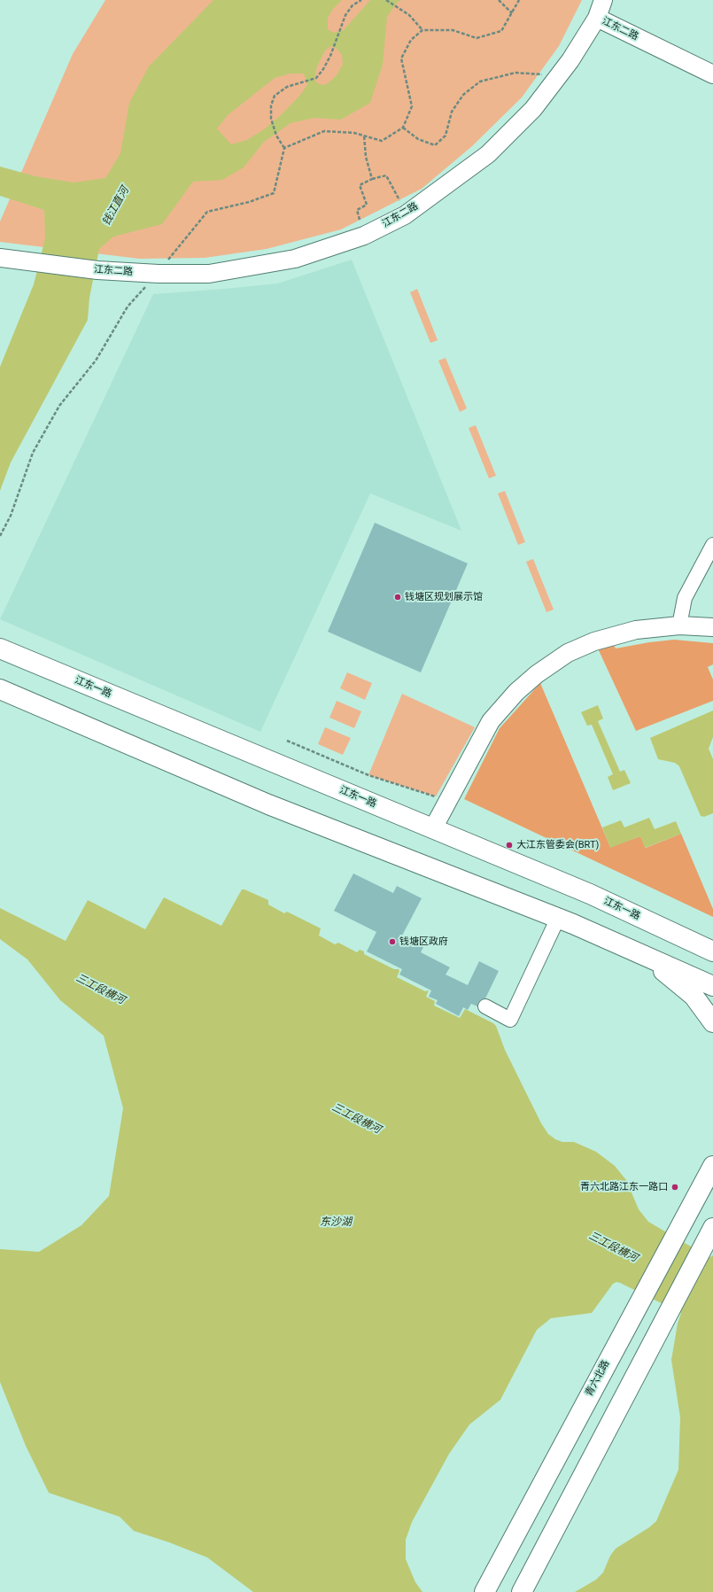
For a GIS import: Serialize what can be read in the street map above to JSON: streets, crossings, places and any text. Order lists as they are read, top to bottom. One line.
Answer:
{"streets":{"main road":["江东一路","青六北路"],"street":["江东二路"]},"water":["钱江直河","三工段横河","东沙湖"],"places":["钱塘区规划展示馆","大江东管委会(BRT)","钱塘区政府","青六北路江东一路口"]}
